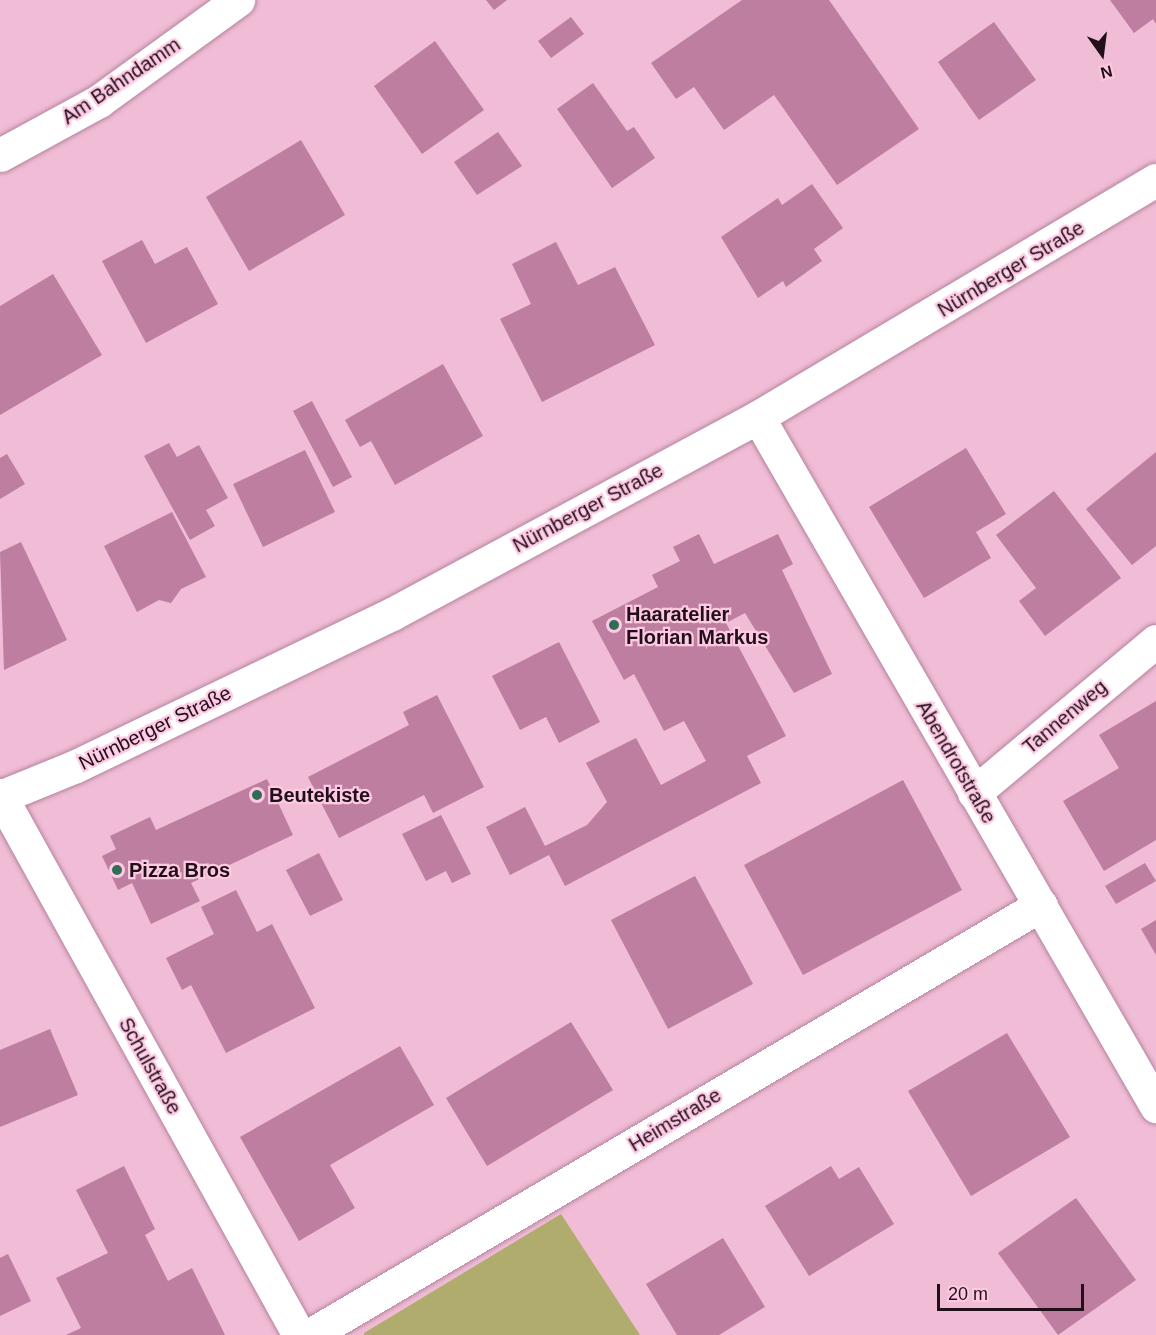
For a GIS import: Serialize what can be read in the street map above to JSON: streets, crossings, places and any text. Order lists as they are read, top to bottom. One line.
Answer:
{"streets":{"street":["Am Bahndamm","Nürnberger Straße","Tannenweg","Abendrotstraße","Schulstraße","Heimstraße"]},"crossings":[["Nürnberger Straße","Abendrotstraße"],["Nürnberger Straße","Schulstraße"],["Tannenweg","Abendrotstraße"],["Abendrotstraße","Heimstraße"]],"places":["Haaratelier Florian Markus","Beutekiste","Pizza Bros"],"scale_bar":"20 m","north":"bottom"}
